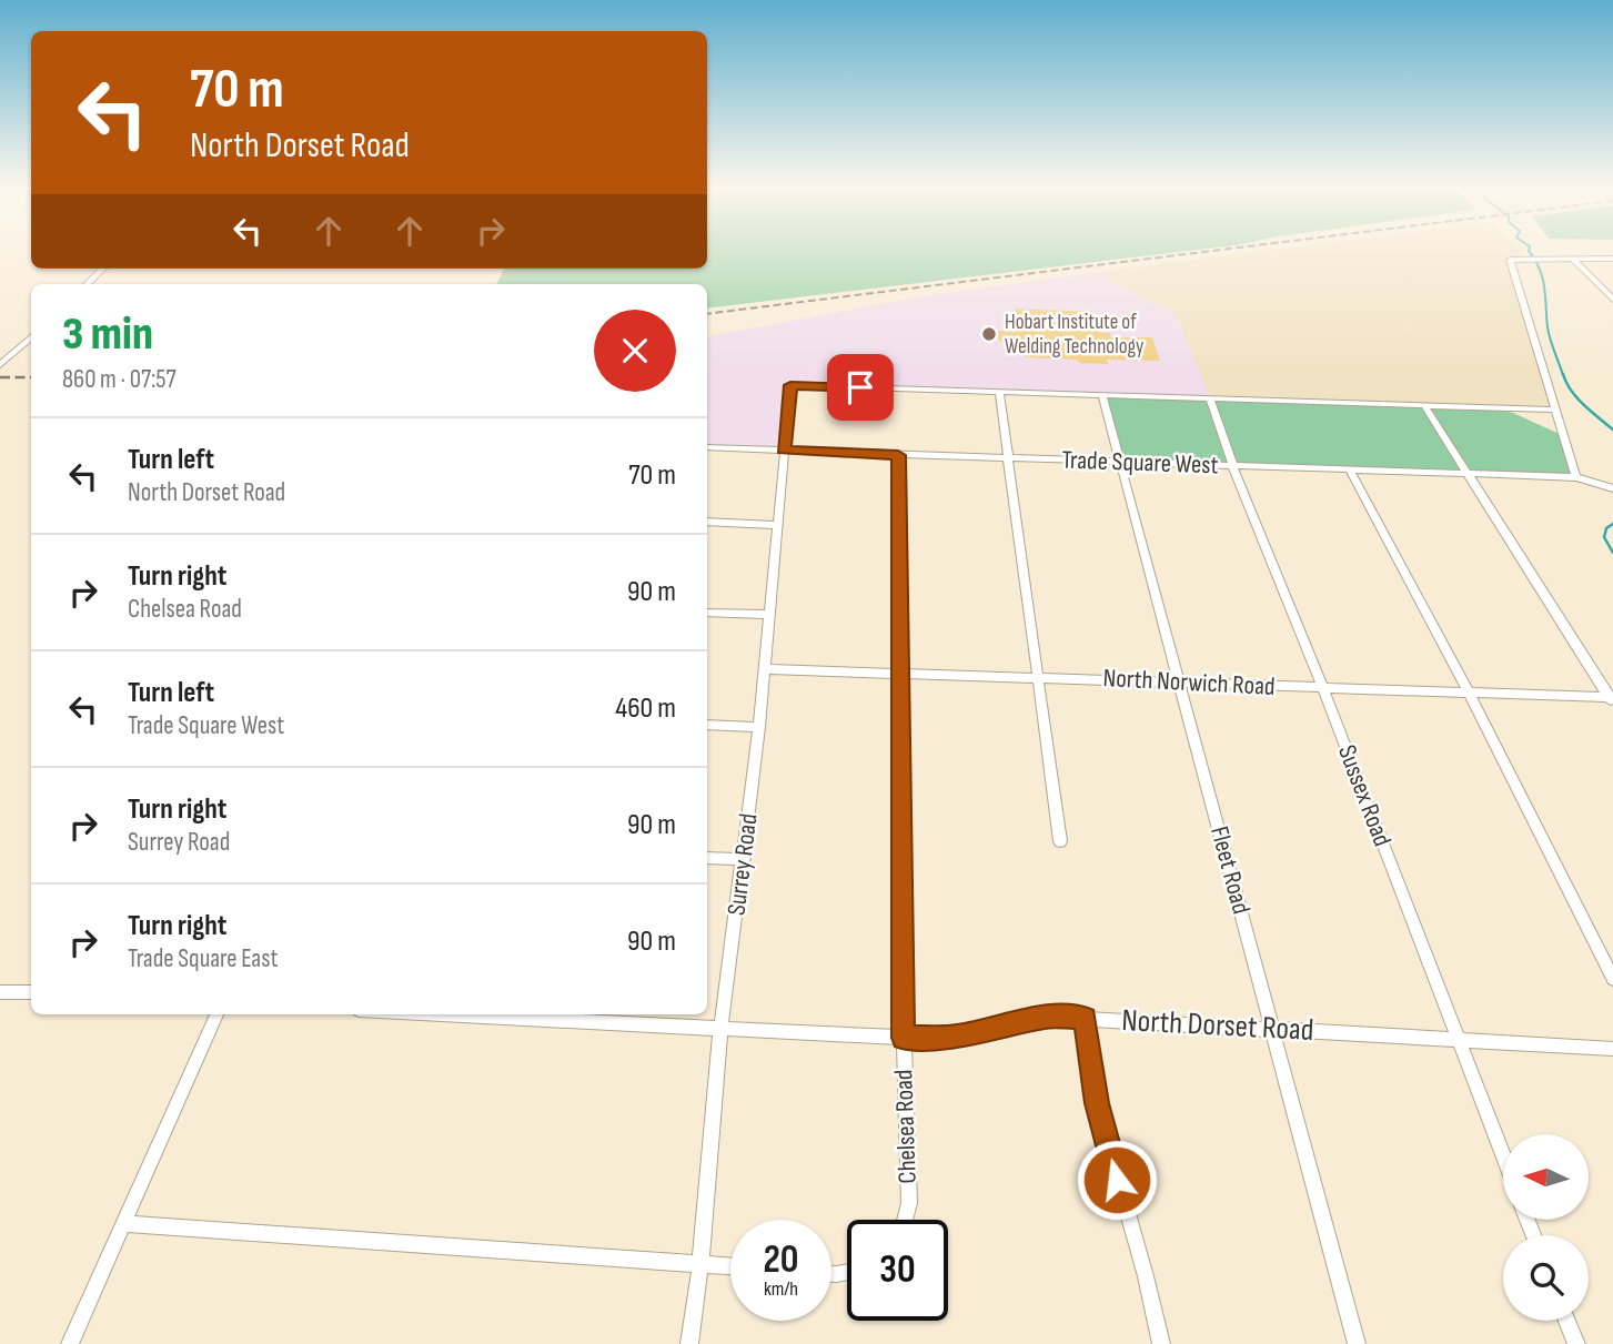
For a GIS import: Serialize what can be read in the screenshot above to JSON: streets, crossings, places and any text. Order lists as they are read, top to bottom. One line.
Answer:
{"streets":{"street":["Trade Square West","North Norwich Road","Sussex Road","Surrey Road","Fleet Road","North Dorset Road","Chelsea Road"]},"crossings":[["Trade Square West","Sussex Road"],["Trade Square West","Surrey Road"],["Trade Square West","Fleet Road"],["Trade Square West","Chelsea Road"],["North Norwich Road","Sussex Road"],["North Norwich Road","Surrey Road"],["North Norwich Road","Fleet Road"],["North Norwich Road","Chelsea Road"],["Sussex Road","North Dorset Road"],["Surrey Road","North Dorset Road"],["Fleet Road","North Dorset Road"],["North Dorset Road","Chelsea Road"]],"places":["Hobart Institute of Welding Technology"],"north":"left","page":{"turn":["70 m","North Dorset Road"],"heading":["3 min","860 m · 07:57"],"list":[{"name":"Turn left","note":"North Dorset Road","value":"70 m"},{"name":"Turn right","note":"Chelsea Road","value":"90 m"},{"name":"Turn left","note":"Trade Square West","value":"460 m"},{"name":"Turn right","note":"Surrey Road","value":"90 m"},{"name":"Turn right","note":"Trade Square East","value":"90 m"}],"speed":"20 km/h","limit":"30"}}
